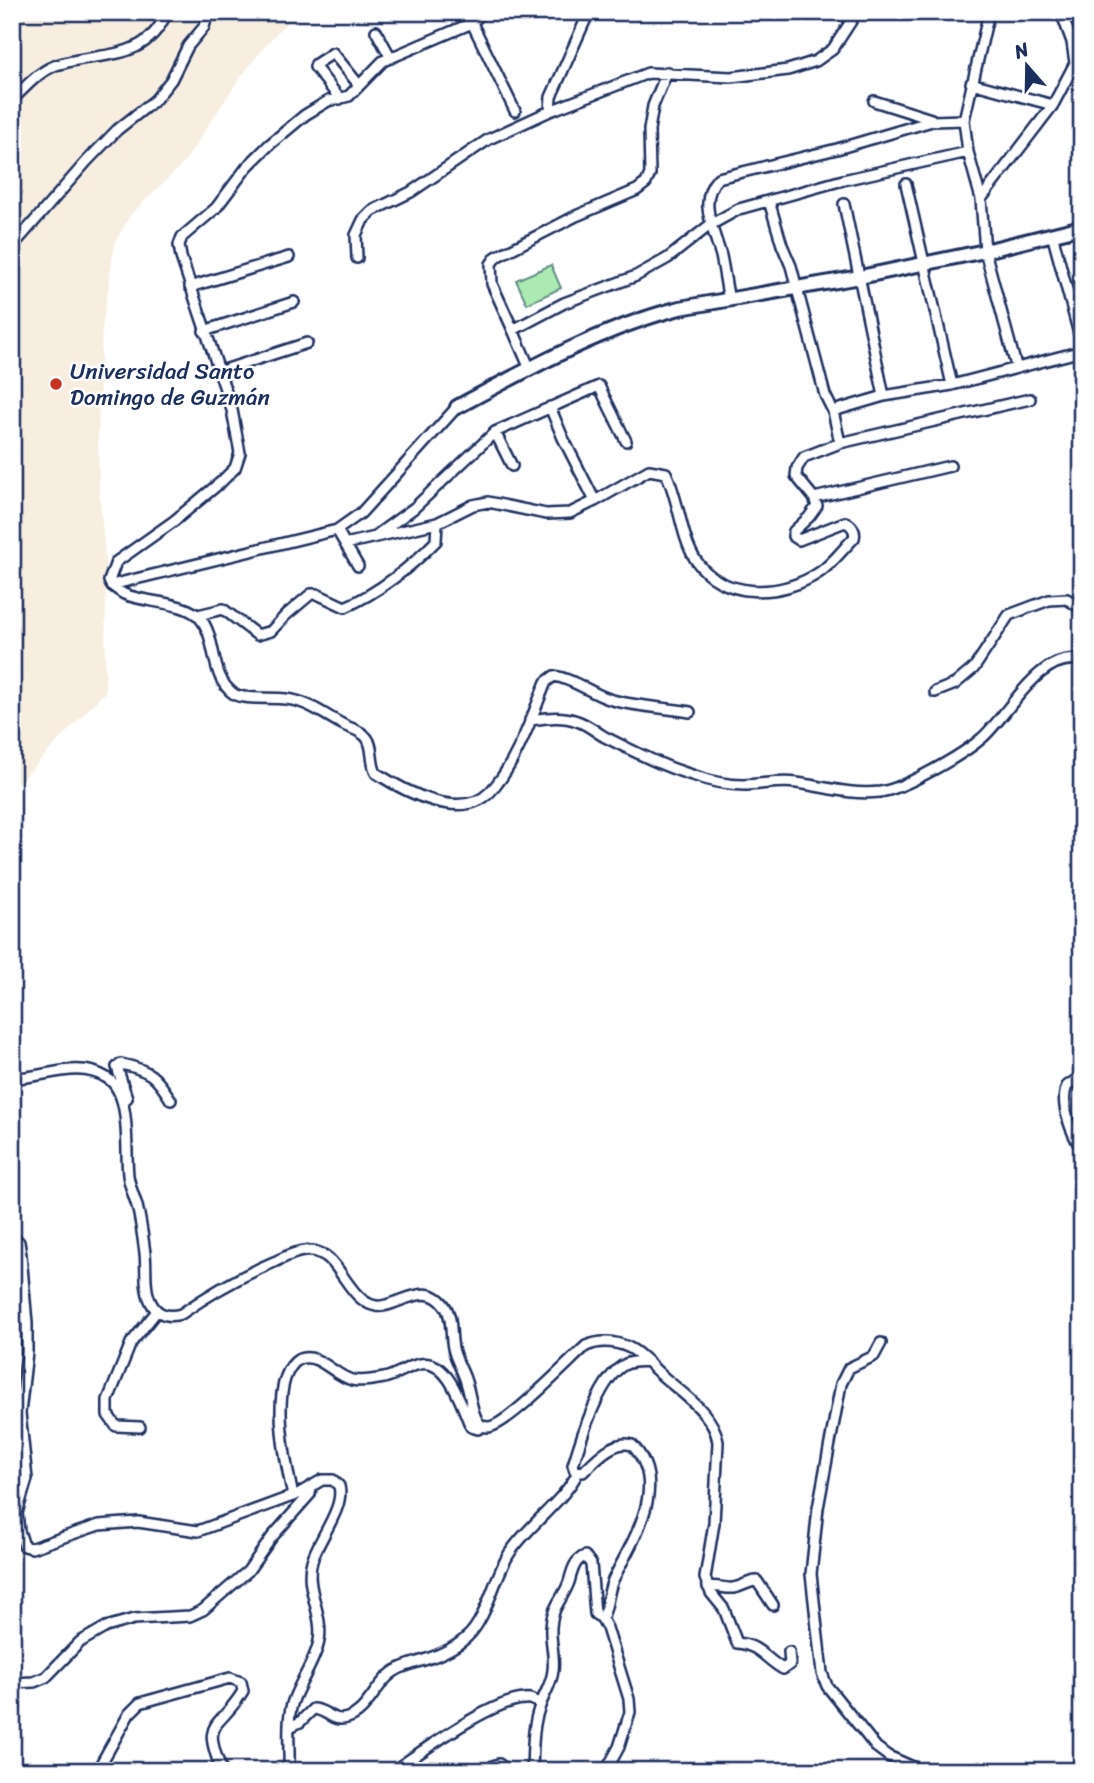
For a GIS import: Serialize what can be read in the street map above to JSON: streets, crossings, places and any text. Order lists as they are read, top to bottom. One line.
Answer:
{"places":["Universidad Santo Domingo de Guzmán"],"north":"top"}
